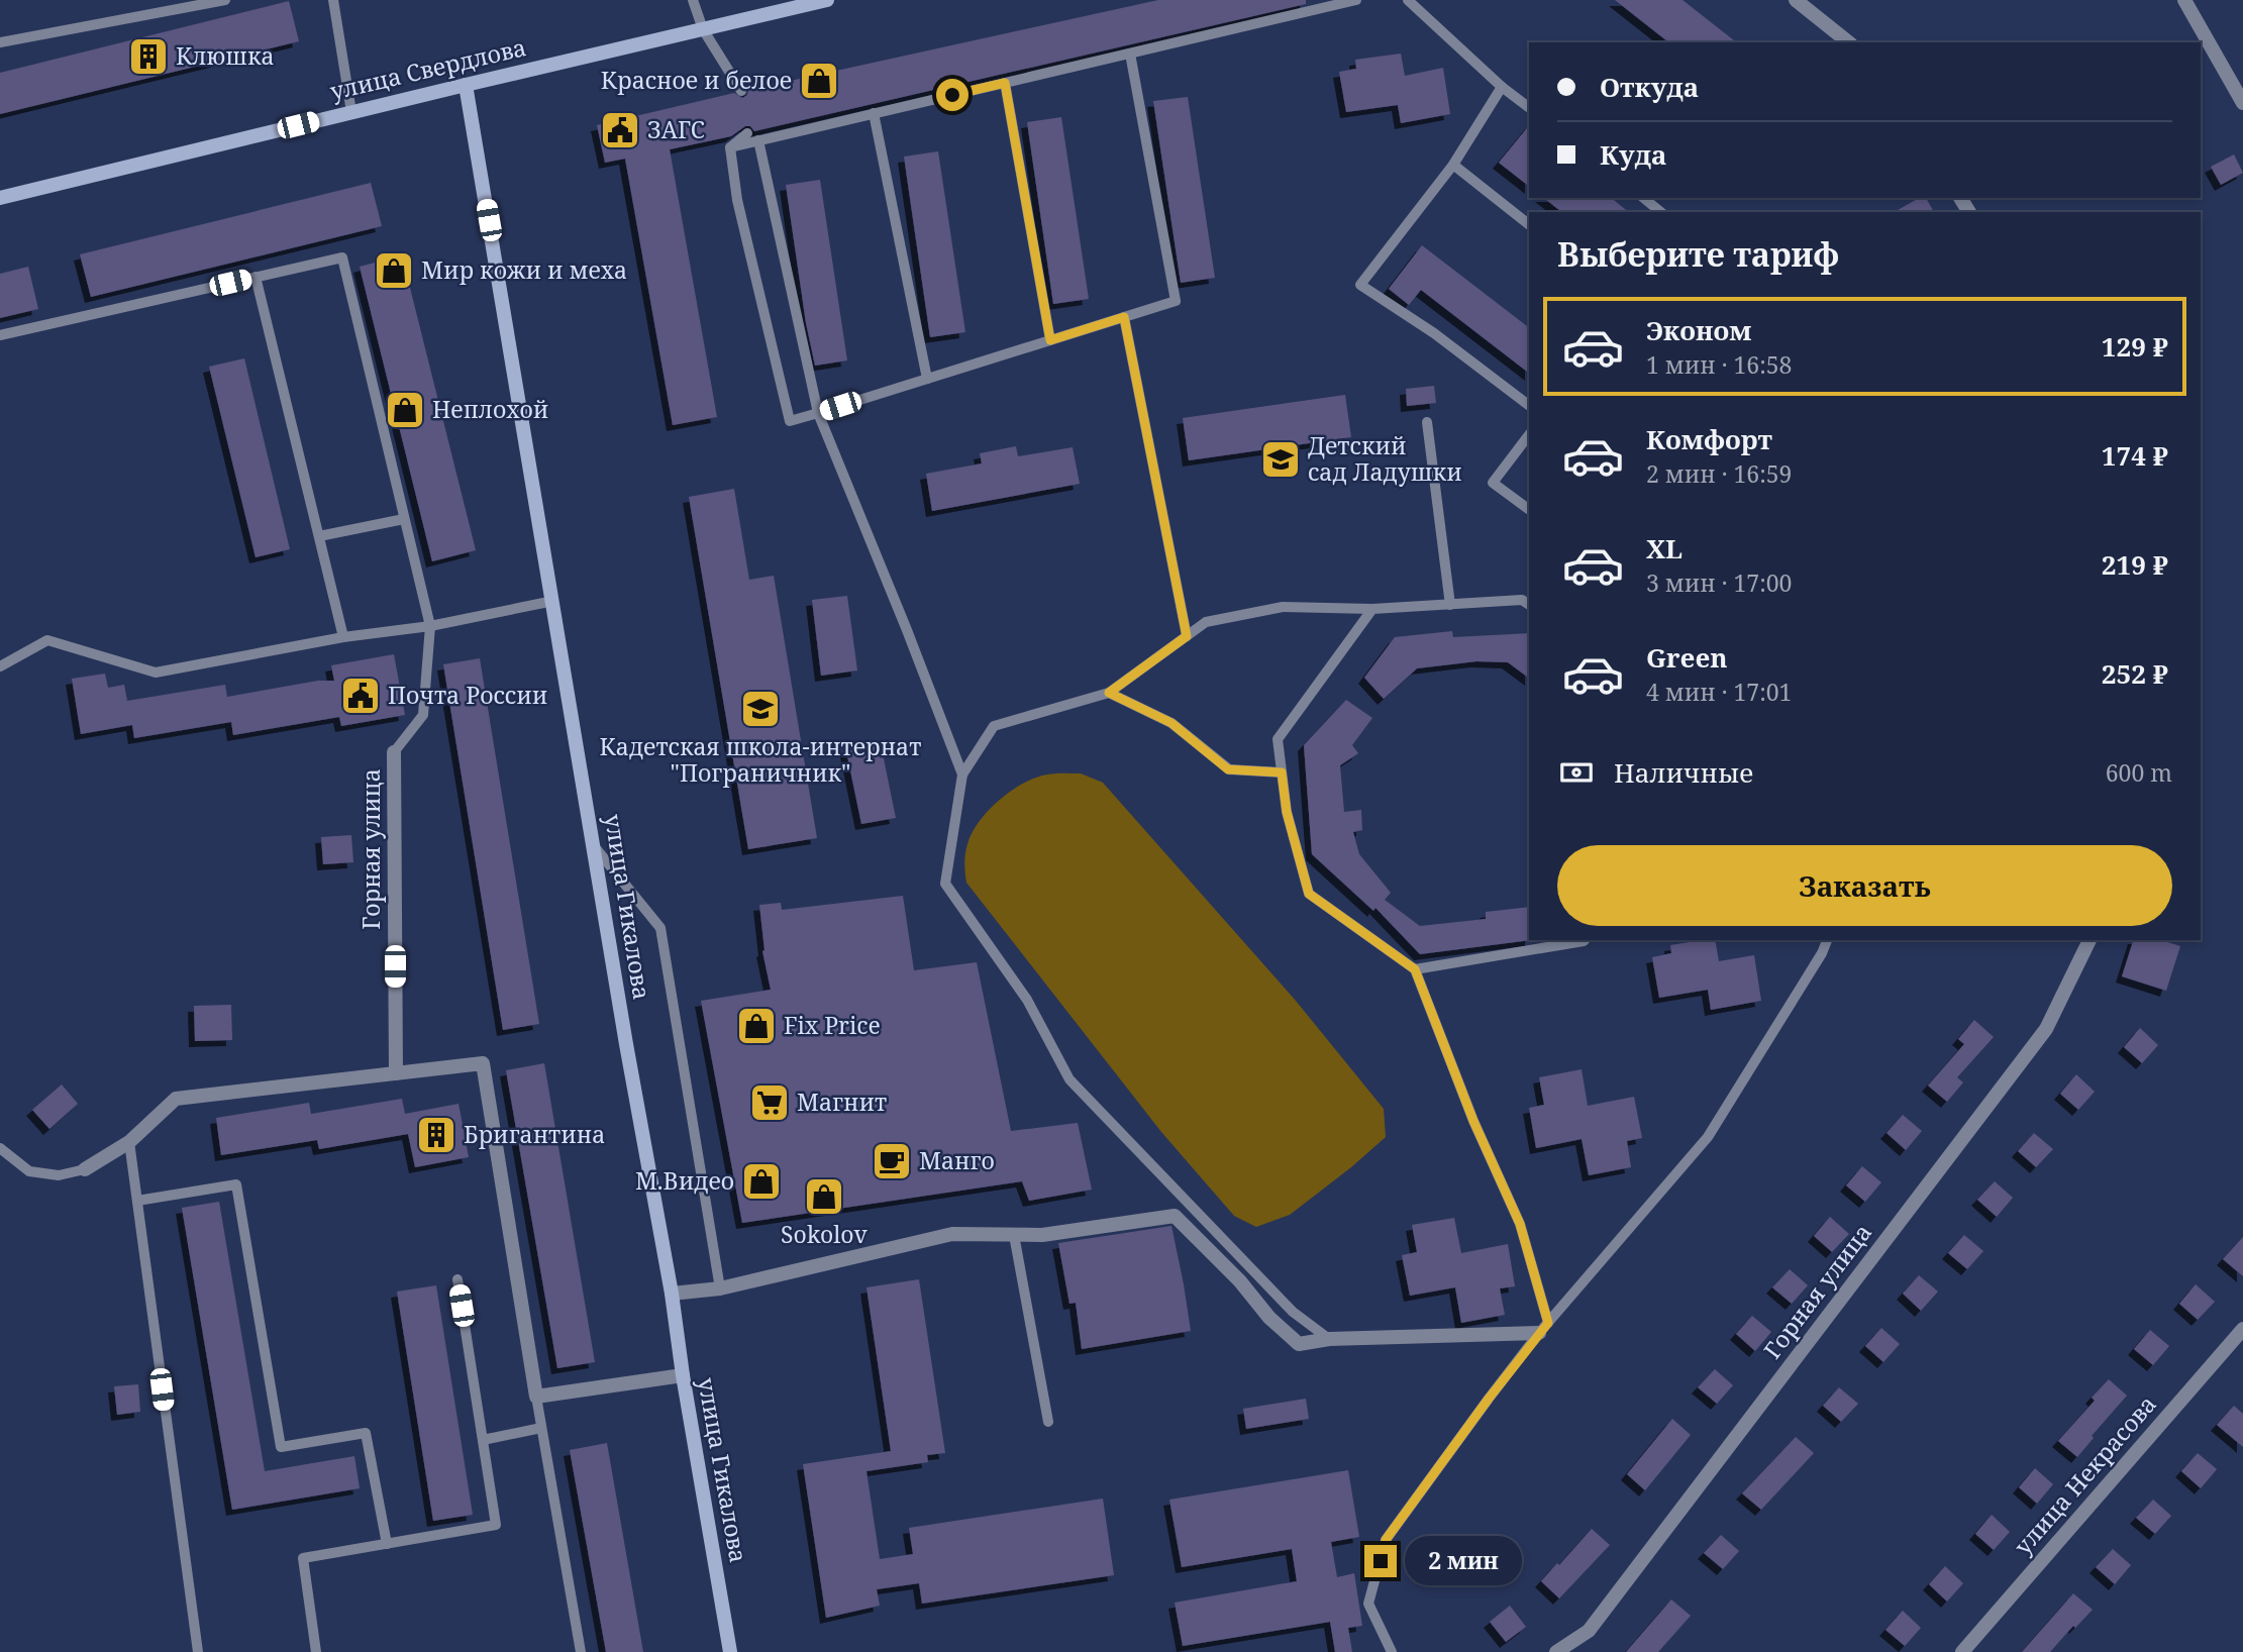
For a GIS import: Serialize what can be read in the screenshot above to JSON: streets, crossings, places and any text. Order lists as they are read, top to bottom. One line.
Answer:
{"streets":{"main road":["улица Свердлова","улица Гикалова"],"street":["Горная улица","улица Некрасова"]},"crossings":[["улица Свердлова","улица Гикалова"]],"places":{"building":["Клюшка","Бригантина"],"shop":["Красное и белое","Мир кожи и меха","Неплохой","Fix Price","М.Видео","Sokolov"],"public building":["ЗАГС","Почта России"],"school or university":["Детский сад Ладушки","Кадетская школа-интернат \"Пограничник\""],"supermarket":["Магнит"],"cafe":["Манго"]},"page":{"banner":["Откуда","Куда"],"heading":"Выберите тариф","list":[{"name":"Эконом","note":"1 мин · 16:58","value":"129 ₽"},{"name":"Комфорт","note":"2 мин · 16:59","value":"174 ₽"},{"name":"XL","note":"3 мин · 17:00","value":"219 ₽"},{"name":"Green","note":"4 мин · 17:01","value":"252 ₽"}],"pay":["Наличные","600 m"],"buttons":"Заказать","bubble":"2 мин"}}
